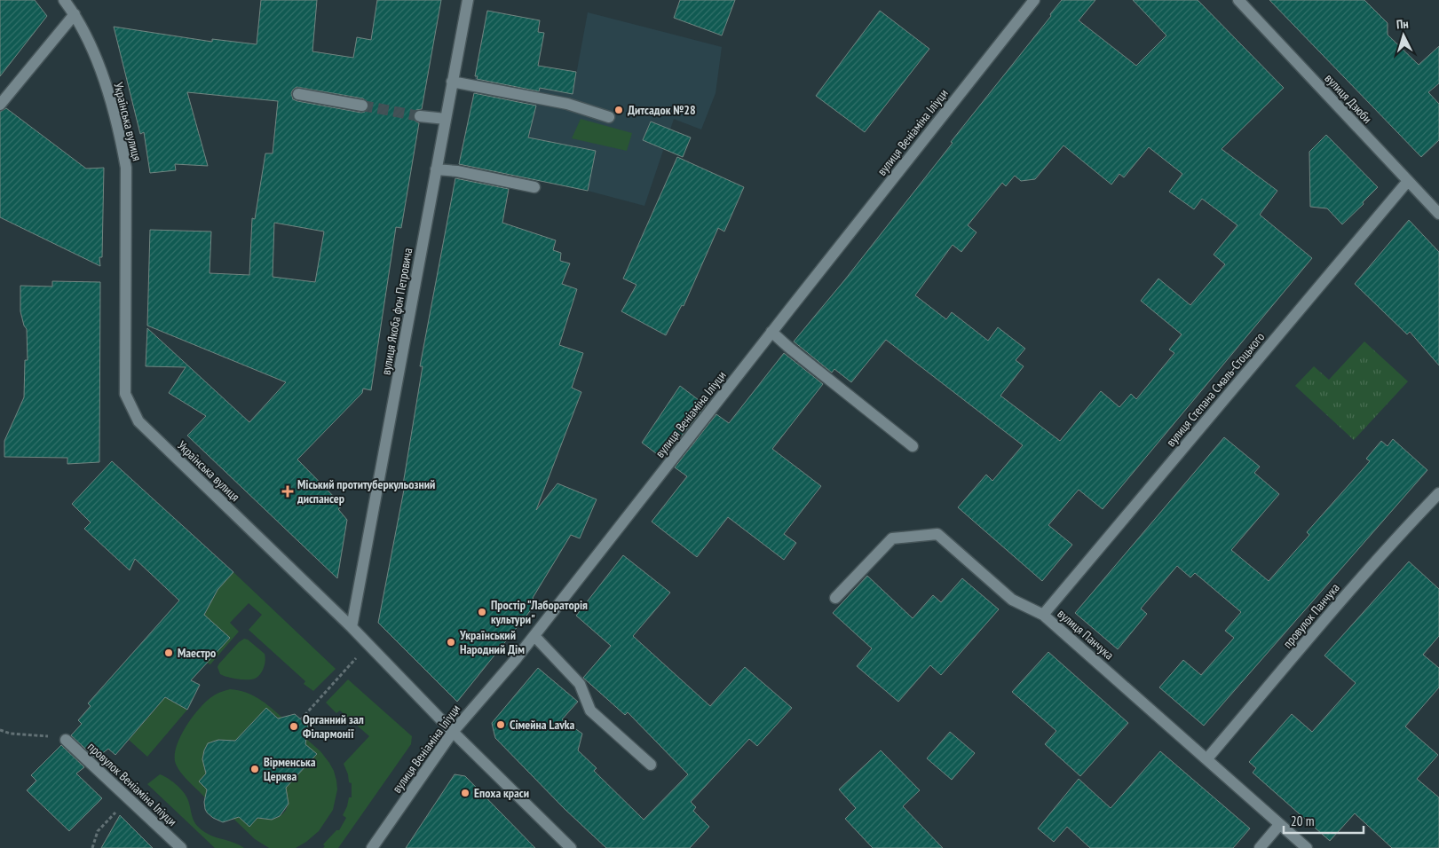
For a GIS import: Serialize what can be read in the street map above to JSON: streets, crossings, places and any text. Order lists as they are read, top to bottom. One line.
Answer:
{"streets":{"street":["вулиця Дзюби","Українська вулиця","вулиця Веніаміна Іліуци","вулиця Якоба фон Петровича","вулиця Степана Смаль-Стоцького","провулок Панчука","вулиця Панчука","провулок Веніаміна Іліуци"]},"crossings":[["вулиця Дзюби","вулиця Степана Смаль-Стоцького"],["Українська вулиця","вулиця Веніаміна Іліуци"],["Українська вулиця","вулиця Якоба фон Петровича"],["вулиця Степана Смаль-Стоцького","вулиця Панчука"],["провулок Панчука","вулиця Панчука"]],"places":{"other":["Дитсадок №28","Простір \"Лабораторія культури\"","Український Народний Дім","Маестро","Сімейна Lavka","Органний зал Філармонії","Вірменська Церква","Епоха краси"],"health":["Міський протитуберкульозний диспансер"]},"scale_bar":"20 m","north":"top"}
